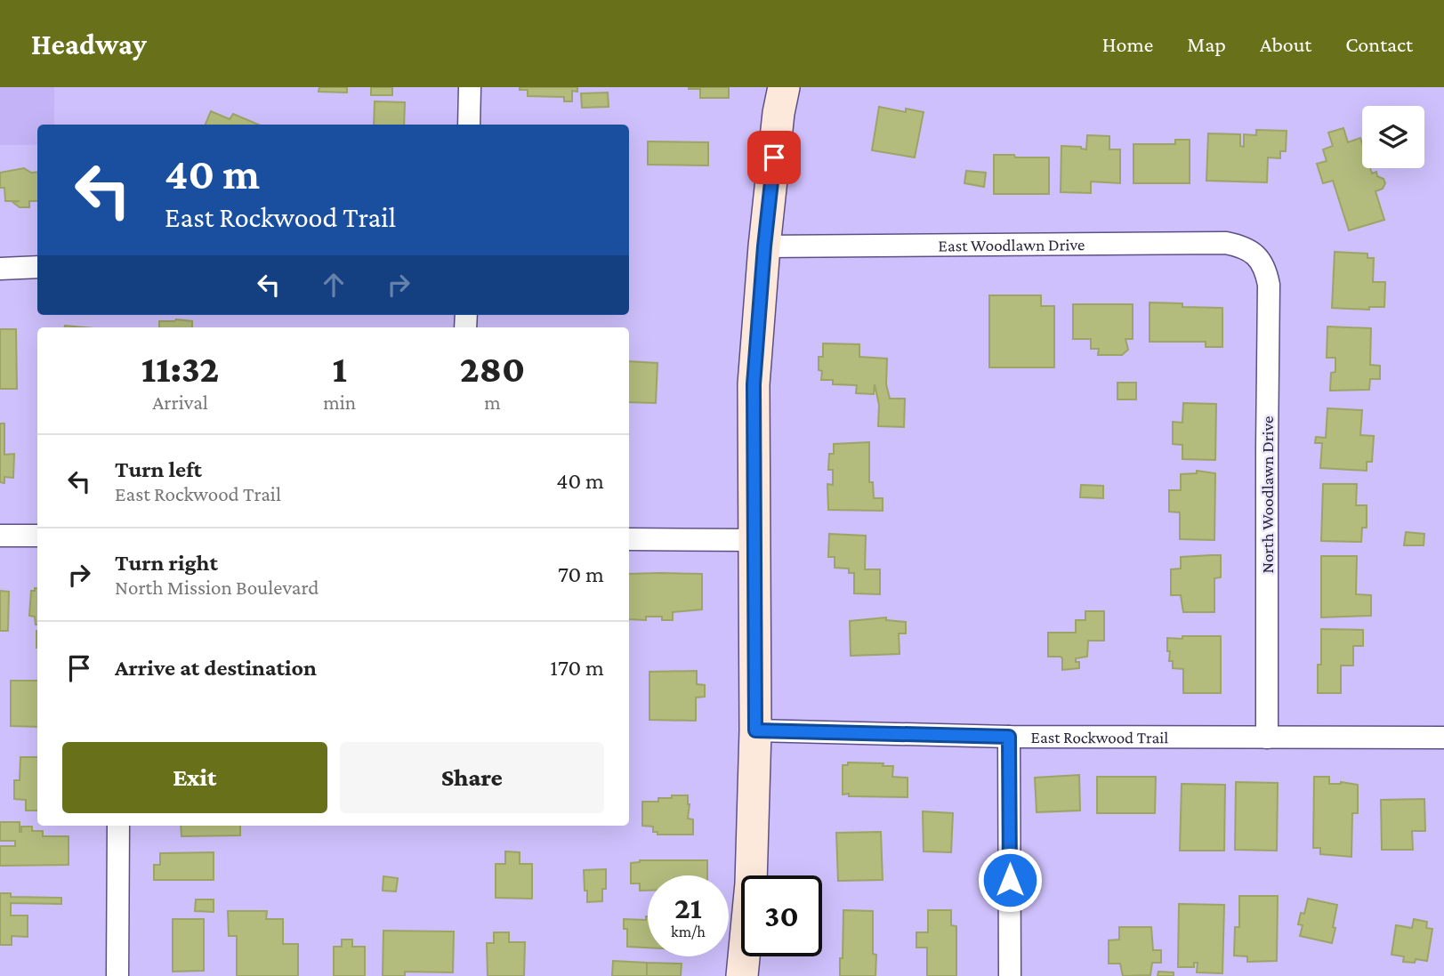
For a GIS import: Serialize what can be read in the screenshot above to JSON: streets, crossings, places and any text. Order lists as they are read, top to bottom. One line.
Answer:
{"streets":{"street":["East Woodlawn Drive","North Woodlawn Drive","East Rockwood Trail"]},"crossings":[["East Woodlawn Drive","North Woodlawn Drive"],["North Woodlawn Drive","East Rockwood Trail"]],"page":{"header":"Headway","nav":["Home","Map","About","Contact"],"turn":["40 m","East Rockwood Trail"],"eta":["11:32","Arrival","1","min","280","m"],"list":[{"name":"Turn left","note":"East Rockwood Trail","value":"40 m"},{"name":"Turn right","note":"North Mission Boulevard","value":"70 m"},{"name":"Arrive at destination","value":"170 m"}],"buttons":["Exit","Share"],"speed":"21 km/h","limit":"30"}}
